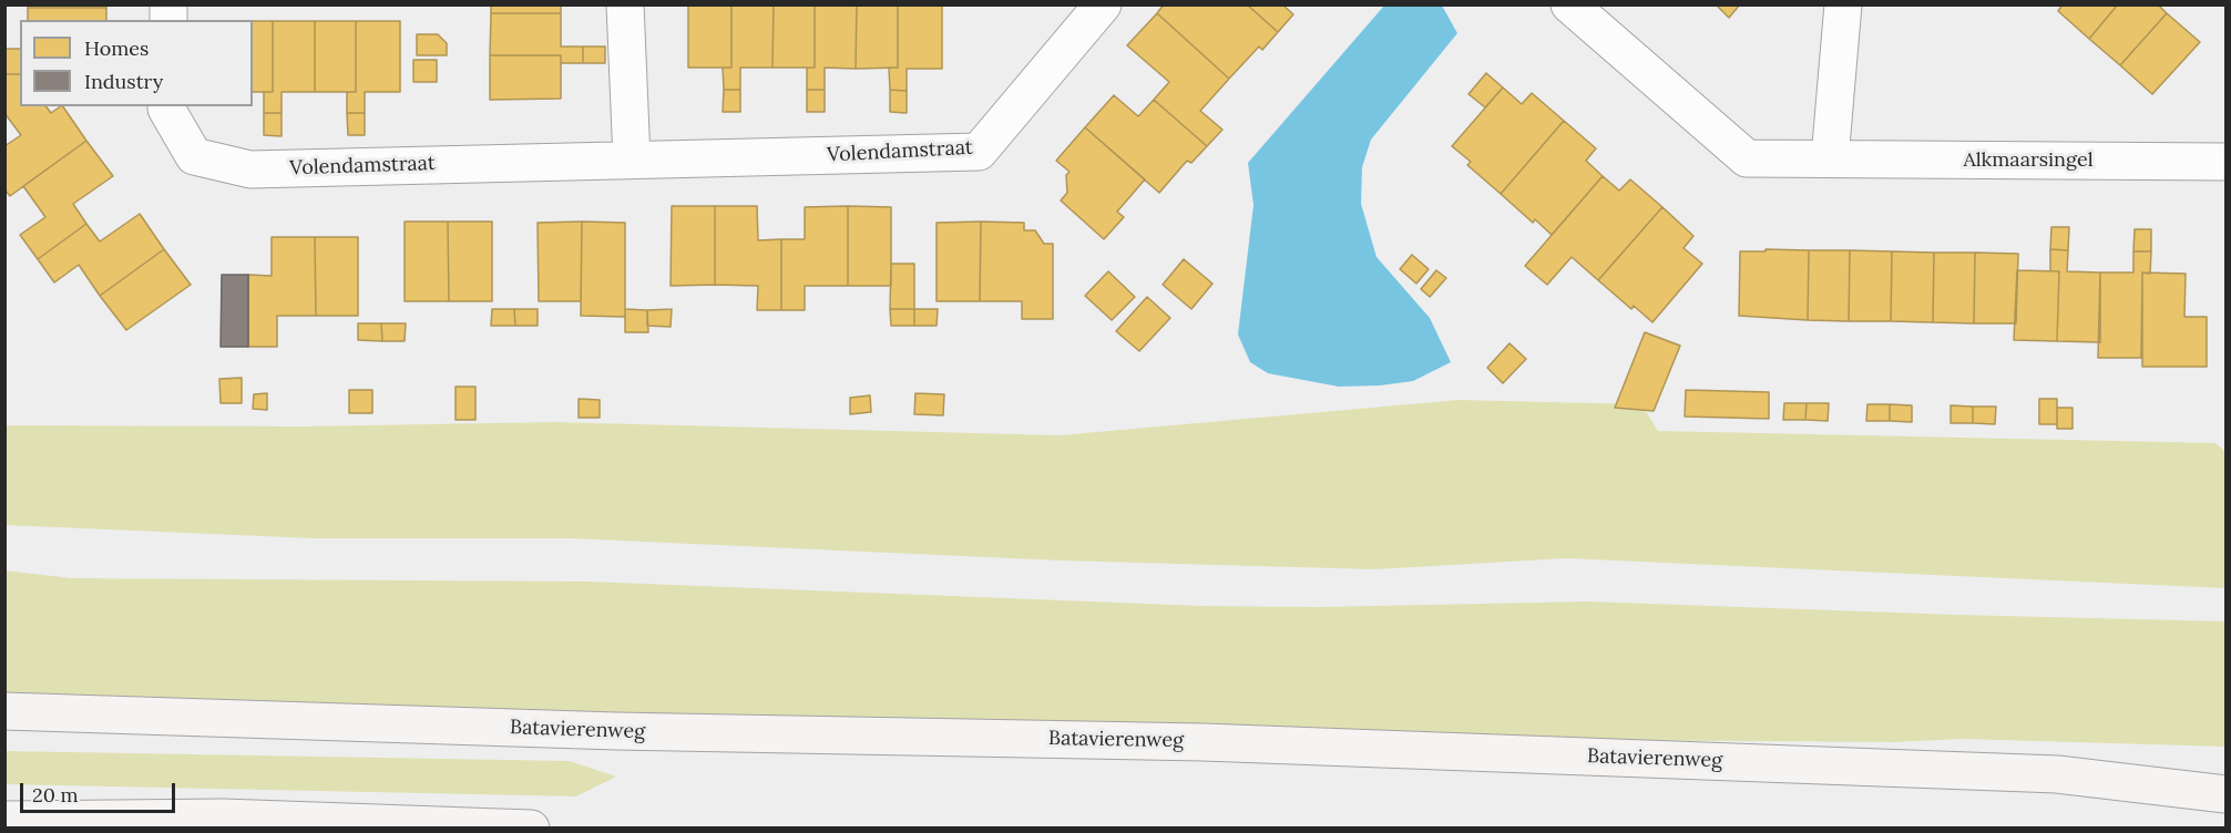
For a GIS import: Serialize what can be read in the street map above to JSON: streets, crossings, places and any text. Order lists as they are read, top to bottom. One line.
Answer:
{"streets":{"main road":["Batavierenweg"],"street":["Volendamstraat","Alkmaarsingel"]},"legend":["Homes","Industry"],"scale_bar":"20 m"}
